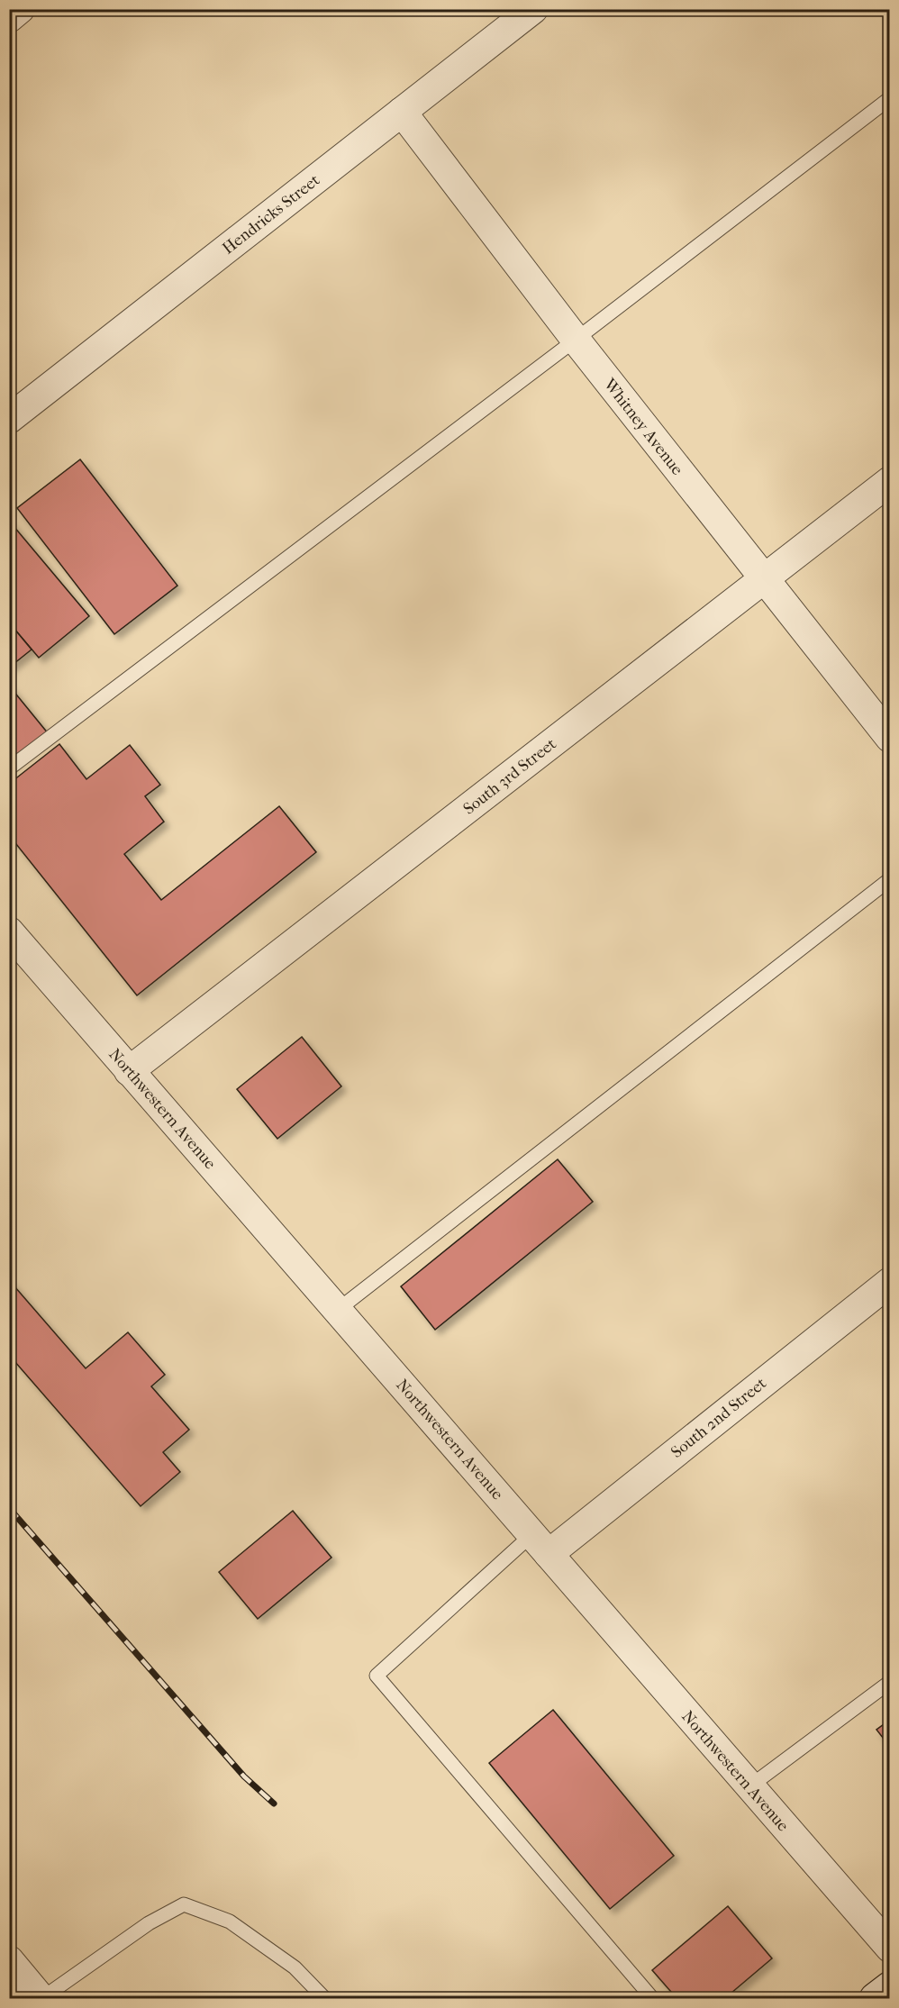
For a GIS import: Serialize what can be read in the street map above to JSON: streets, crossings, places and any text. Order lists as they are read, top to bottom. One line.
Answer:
{"streets":{"street":["Hendricks Street","Whitney Avenue","South 3rd Street","Northwestern Avenue","South 2nd Street"]},"crossings":[["Hendricks Street","Whitney Avenue"],["Whitney Avenue","South 3rd Street"],["South 3rd Street","Northwestern Avenue"],["Northwestern Avenue","South 2nd Street"]]}
